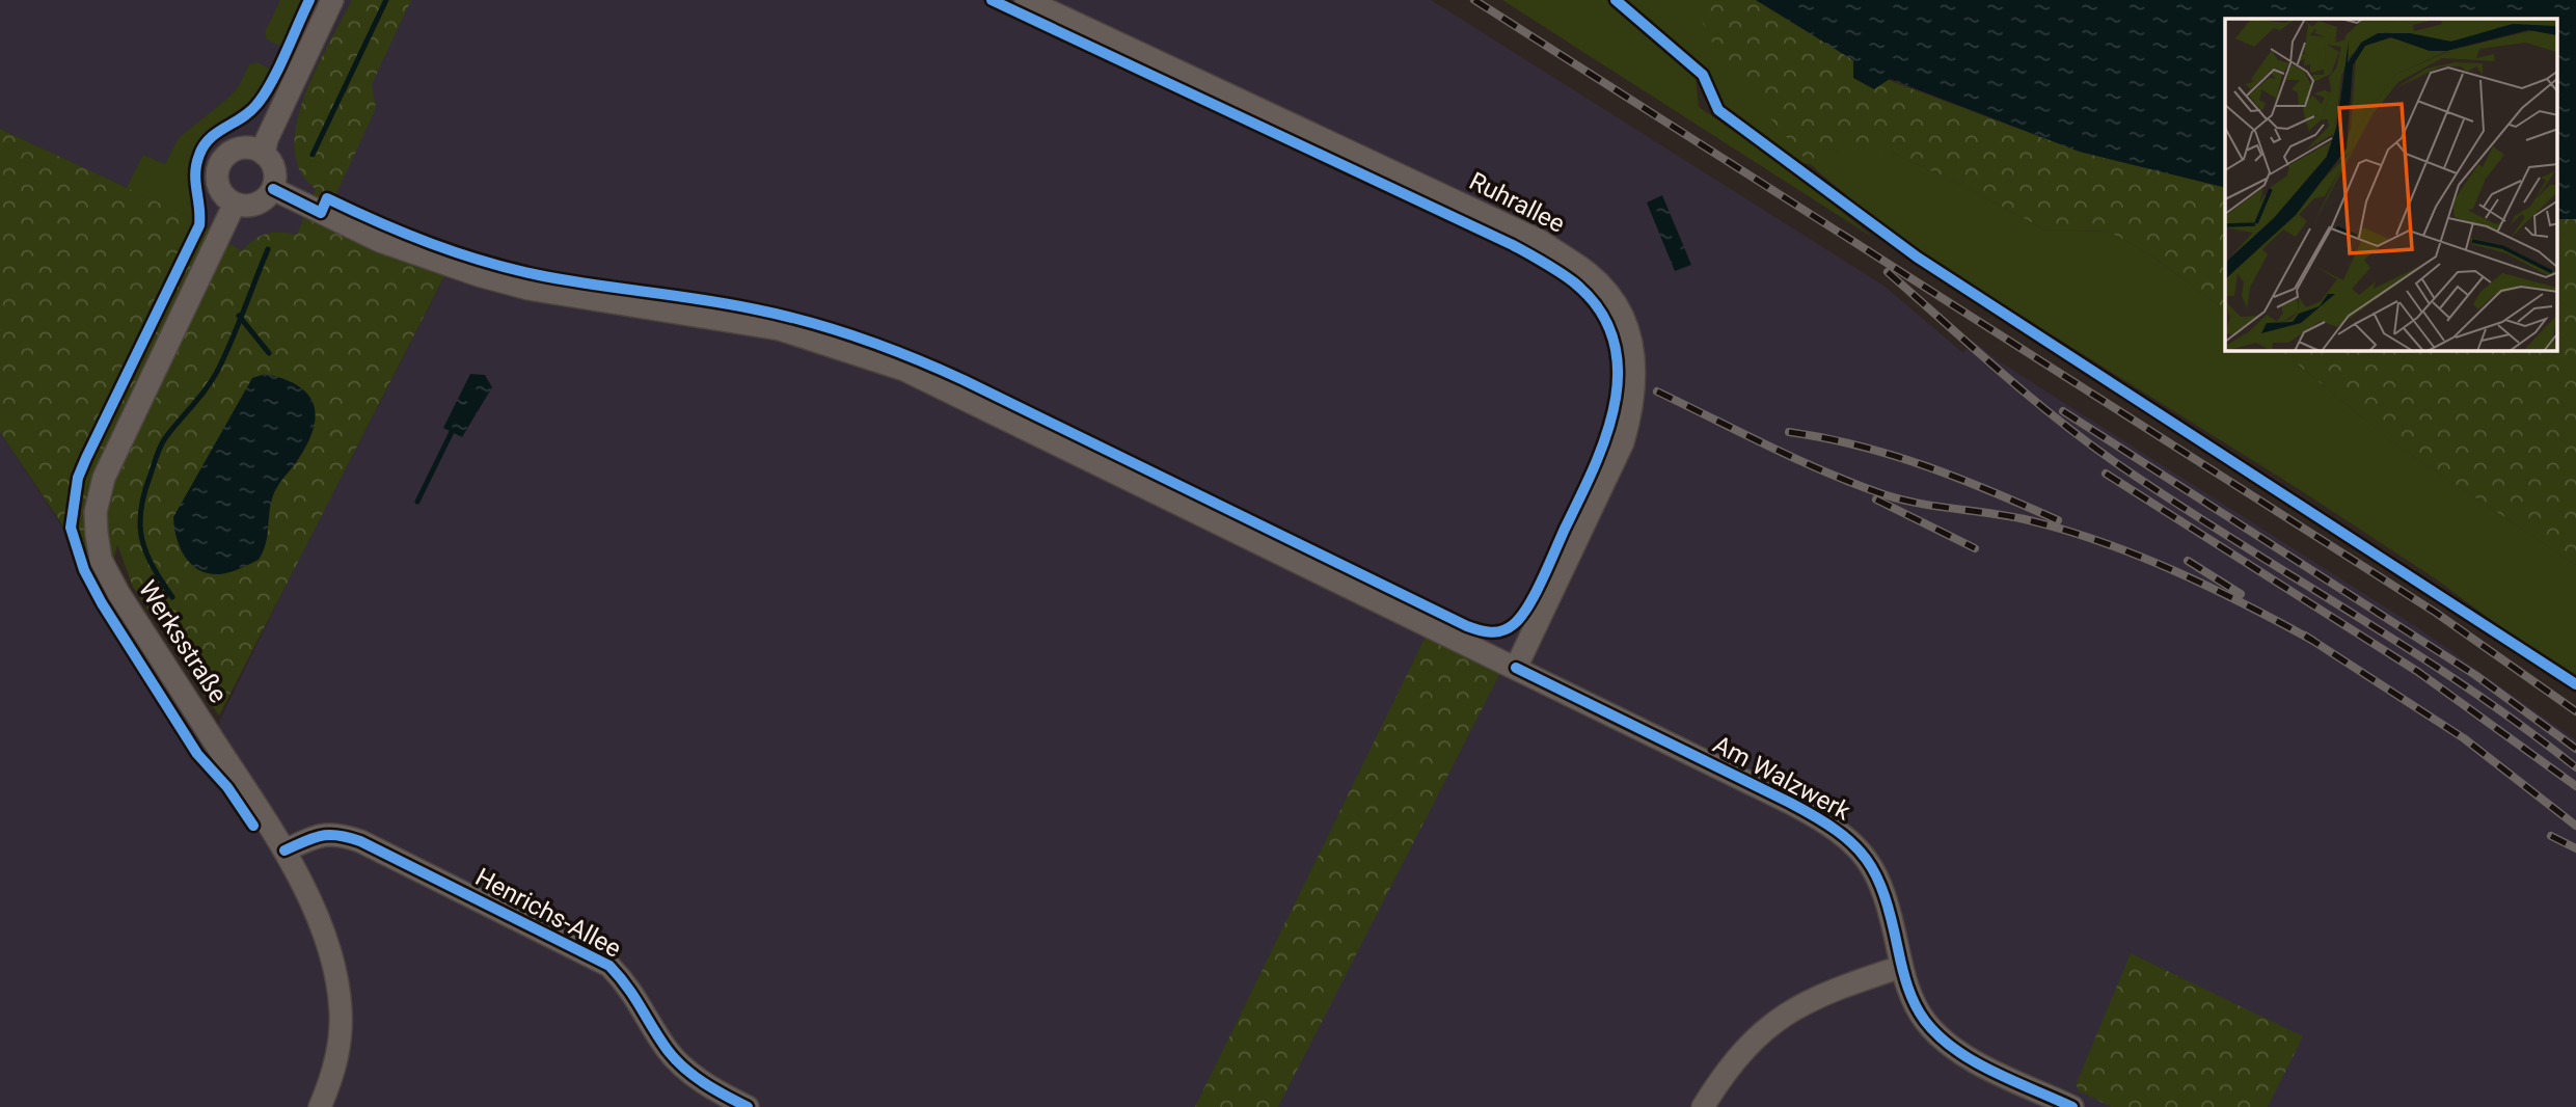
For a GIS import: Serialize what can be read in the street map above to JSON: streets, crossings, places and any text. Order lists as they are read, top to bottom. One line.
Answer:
{"streets":{"street":["Ruhrallee","Werksstraße","Am Walzwerk","Henrichs-Allee"]},"crossings":[["Ruhrallee","Am Walzwerk"],["Werksstraße","Am Walzwerk"],["Werksstraße","Henrichs-Allee"]]}
